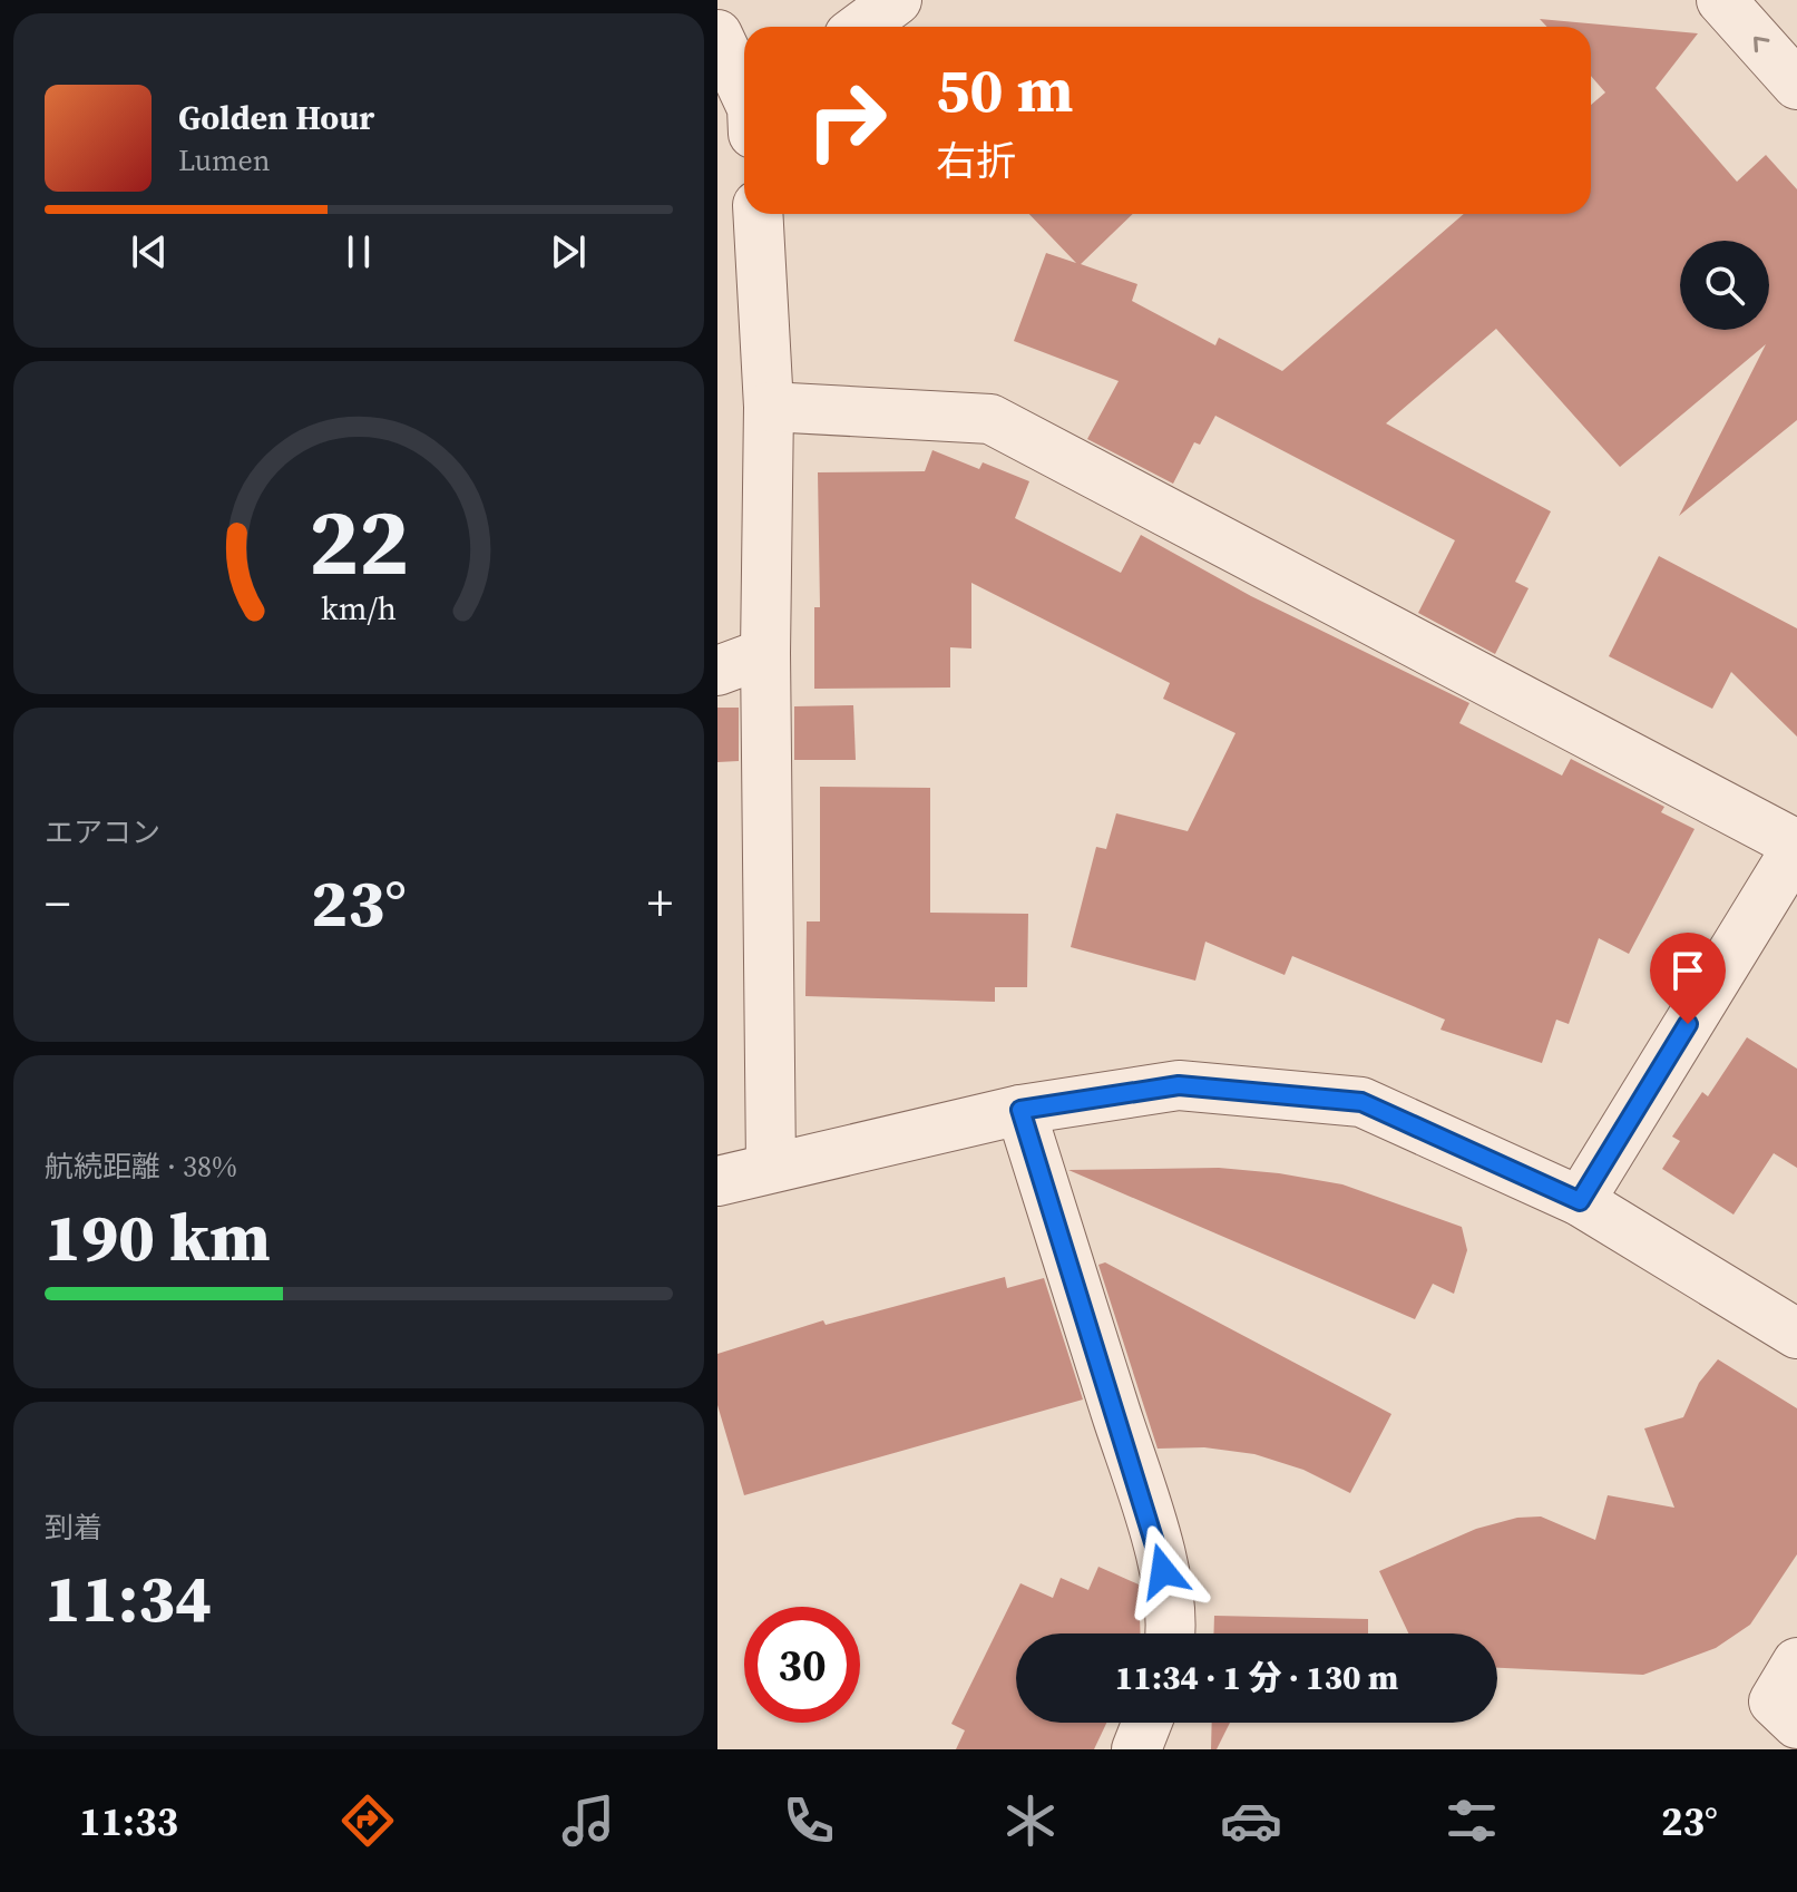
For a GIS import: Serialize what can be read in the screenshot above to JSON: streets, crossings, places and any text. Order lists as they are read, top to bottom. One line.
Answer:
{"page":{"turn":["50 m","右折"],"song":["Golden Hour","Lumen"],"tile":["エアコン",["航続距離 · 38%","190 km"],["到着","11:34"]],"heat":["−","23°","+"],"limit":"30","trip":"11:34 · 1 分 · 130 m","tabs":["11:33","23°"],"gauge":["22","km/h"]}}
